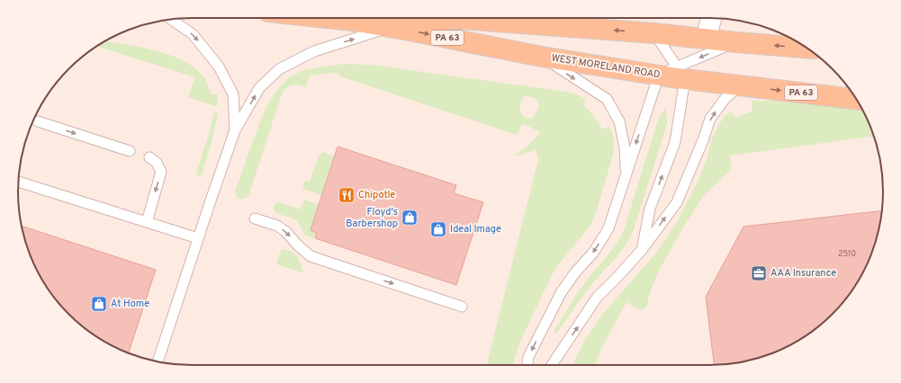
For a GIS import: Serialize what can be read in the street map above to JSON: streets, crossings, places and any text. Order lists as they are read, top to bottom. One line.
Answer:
{"streets":{"main road":["PA 63","WEST MORELAND ROAD"]},"places":{"restaurant":["Chipotle"],"shop":["Floyd's Barbershop","Ideal Image","At Home"],"office":["AAA Insurance"]},"house_numbers":["2510"]}
